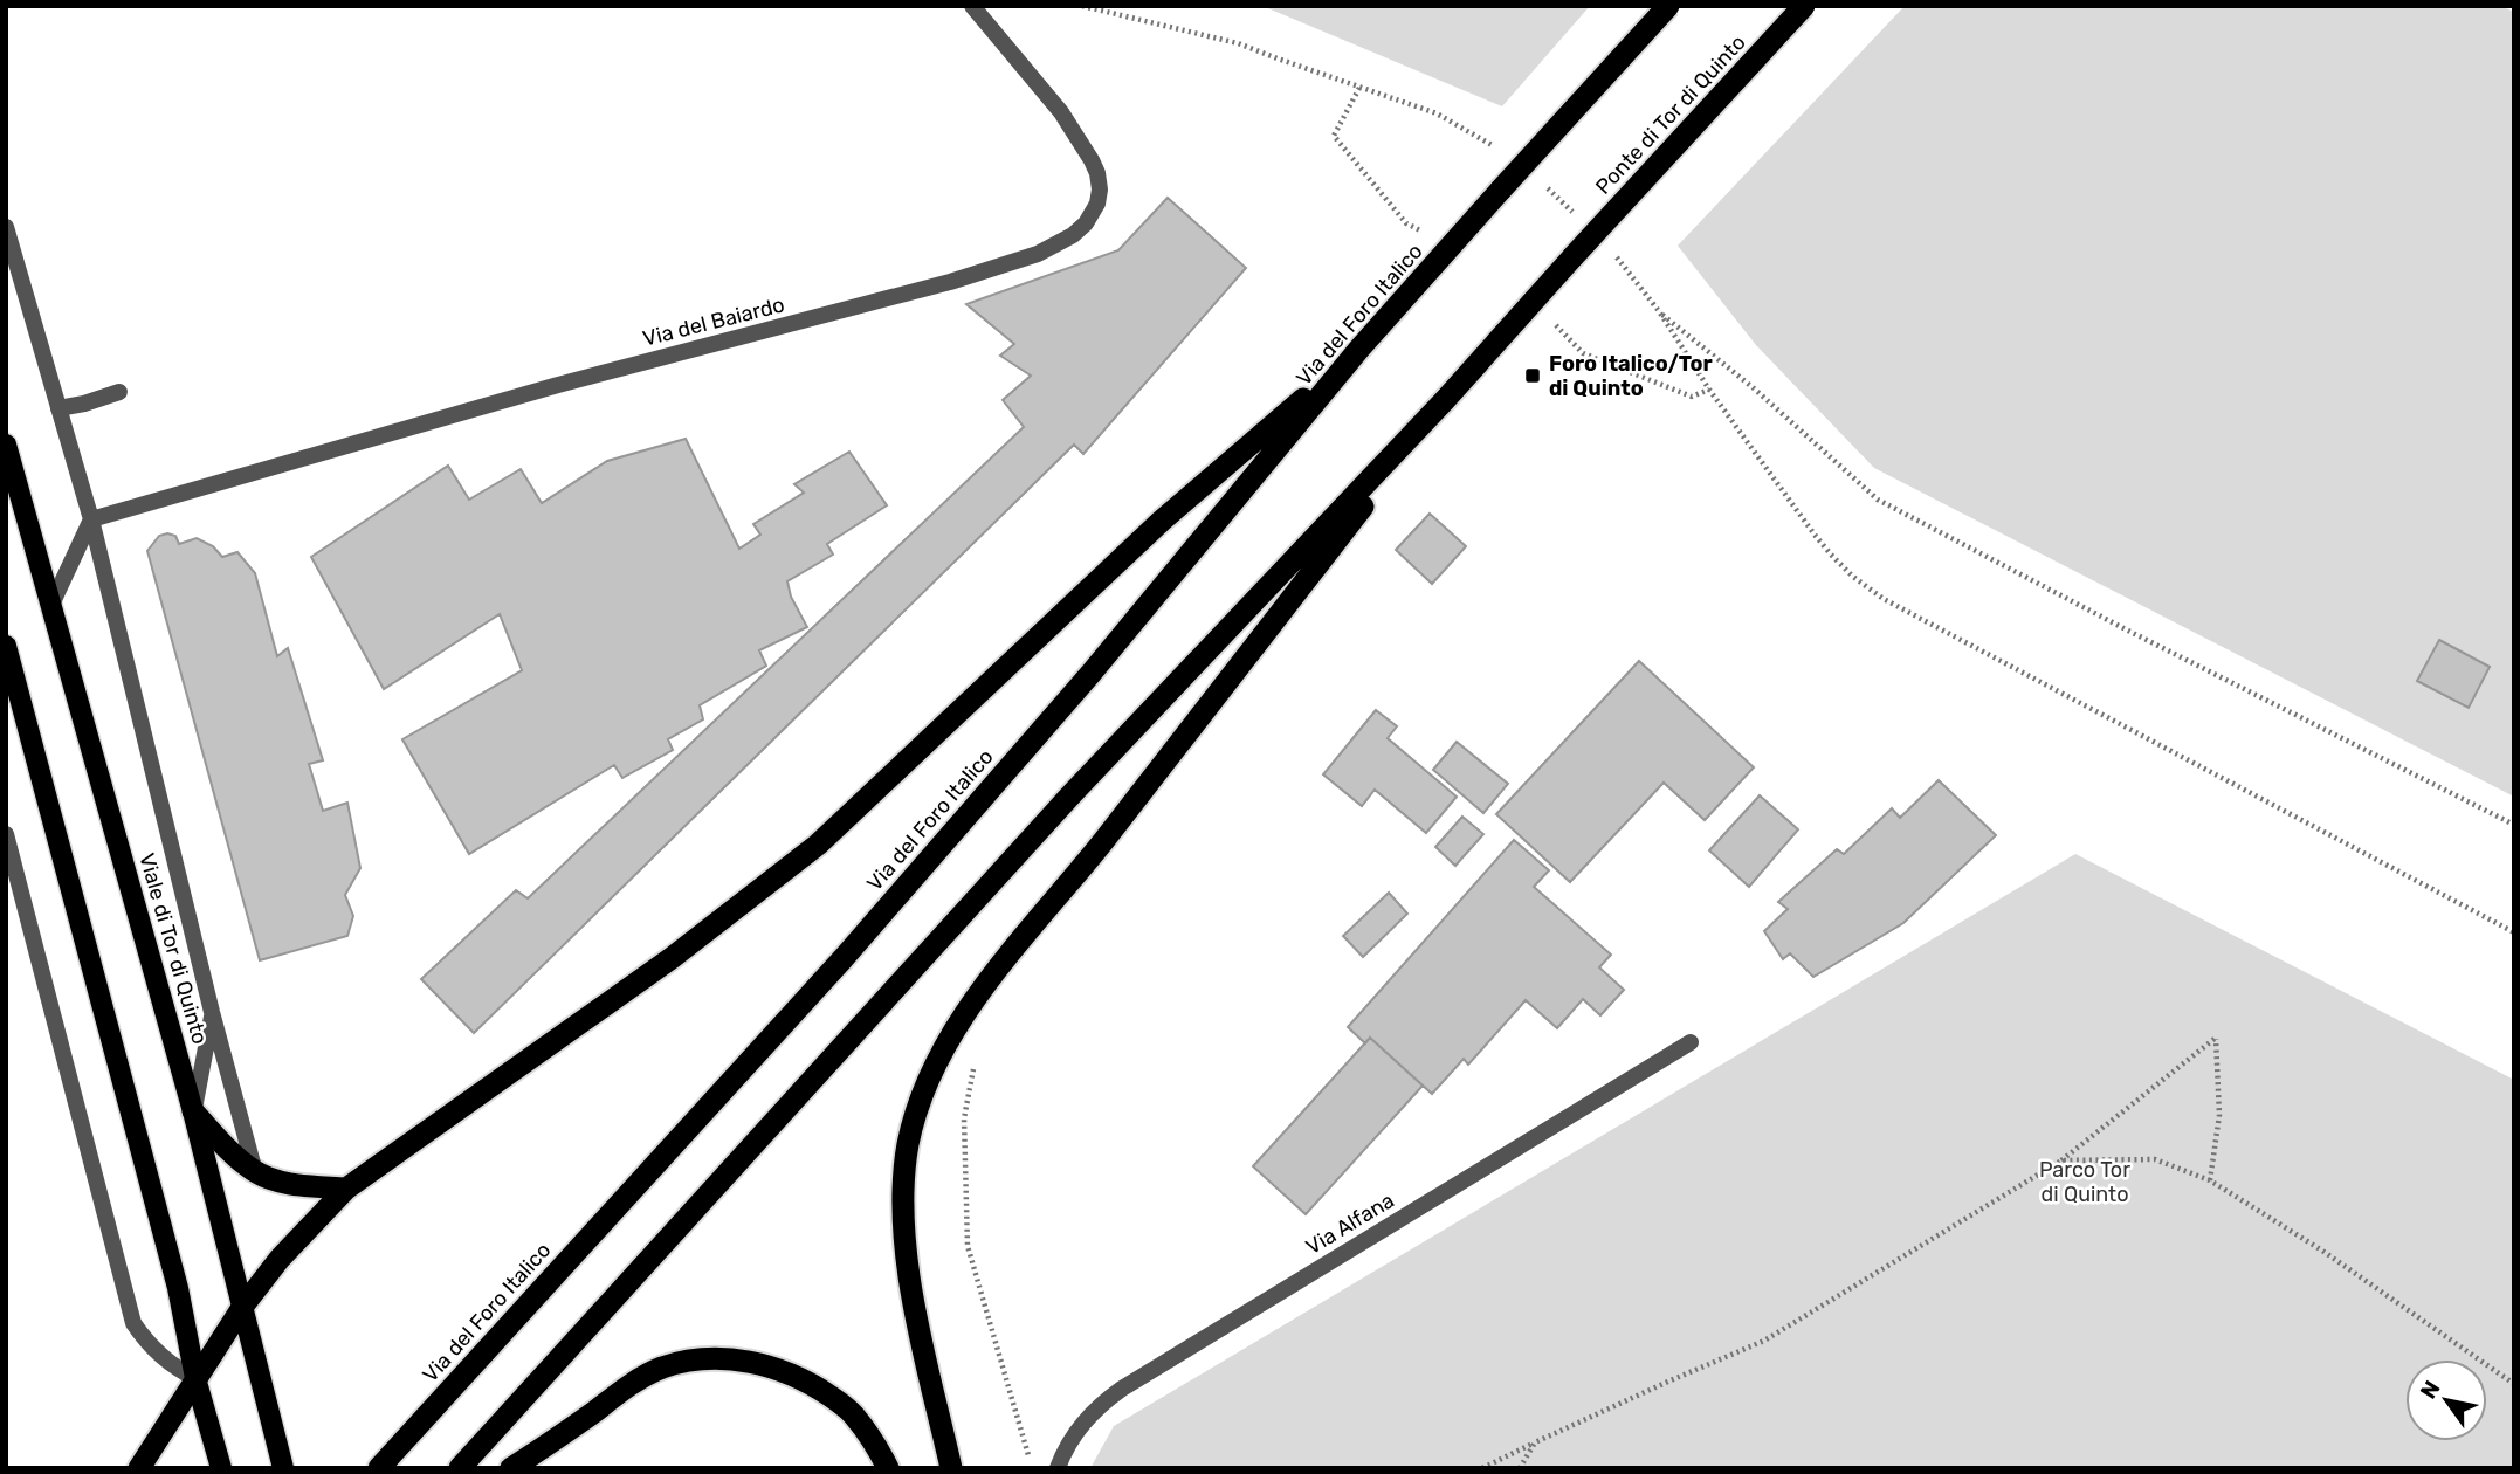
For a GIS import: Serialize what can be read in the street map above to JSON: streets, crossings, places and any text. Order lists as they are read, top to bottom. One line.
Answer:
{"streets":{"highway":["Ponte di Tor di Quinto","Via del Foro Italico"],"main road":["Viale di Tor di Quinto"],"street":["Via del Baiardo","Via Alfana"]},"crossings":[["Via del Baiardo","Viale di Tor di Quinto"]],"parks":["Parco Tor di Quinto"],"places":{"transit":["Foro Italico/Tor di Quinto"]},"north":"top left"}
